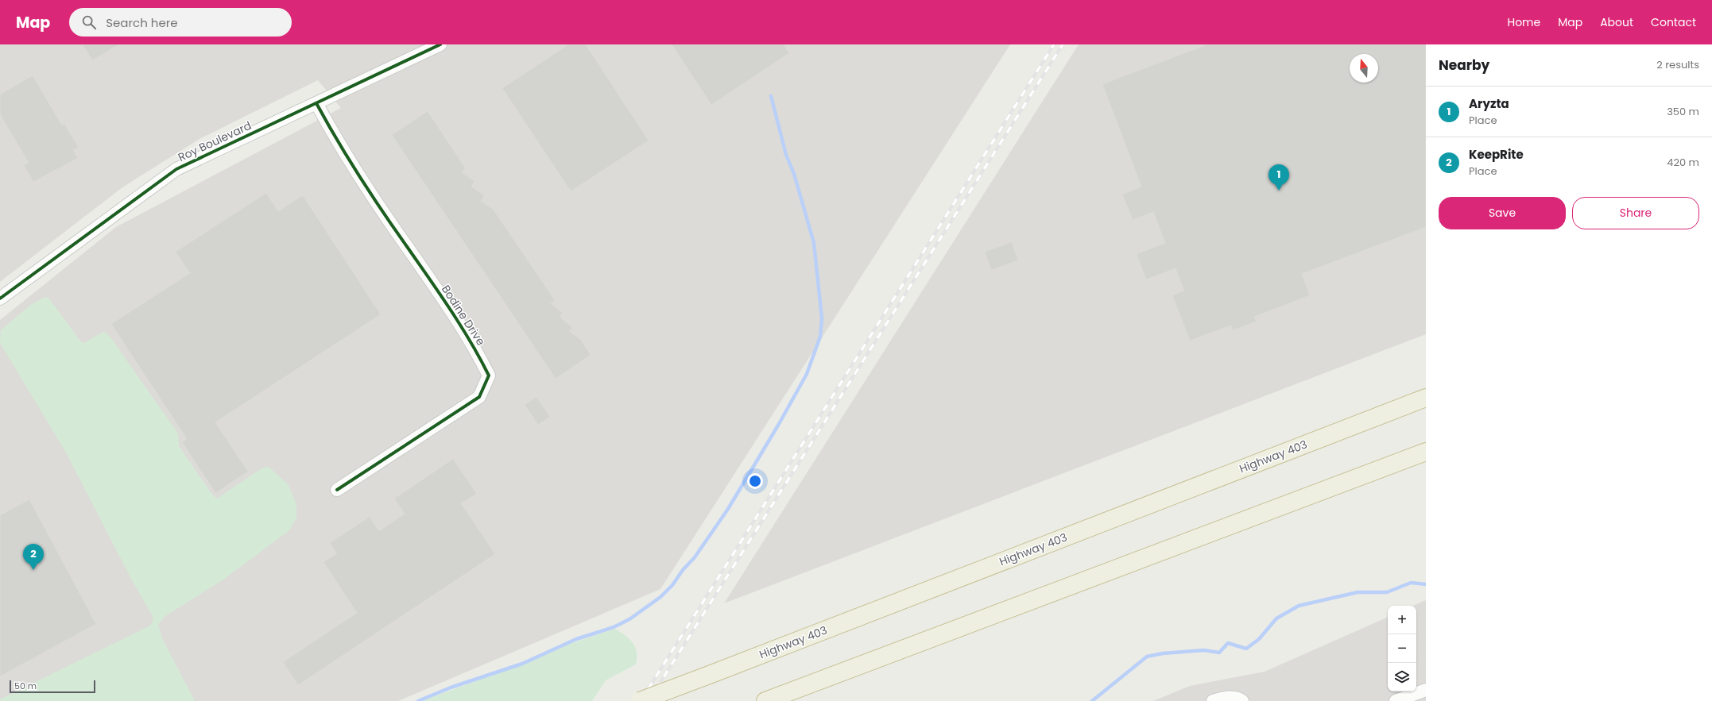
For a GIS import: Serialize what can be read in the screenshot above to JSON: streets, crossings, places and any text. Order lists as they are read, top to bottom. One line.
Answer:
{"streets":{"highway":["Highway 403"],"street":["Roy Boulevard","Bodine Drive"]},"crossings":[["Roy Boulevard","Bodine Drive"]],"scale_bar":"50 m","north":"top","page":{"header":"Map","search":"Search here","nav":["Home","Map","About","Contact"],"heading":["Nearby","2 results"],"list":[{"mark":"1","name":"Aryzta","note":"Place","value":"350 m"},{"mark":"2","name":"KeepRite","note":"Place","value":"420 m"}],"pins":["1","2"],"buttons":["Save","Share"],"map_buttons":["+","−"],"scale":"50 m"}}
